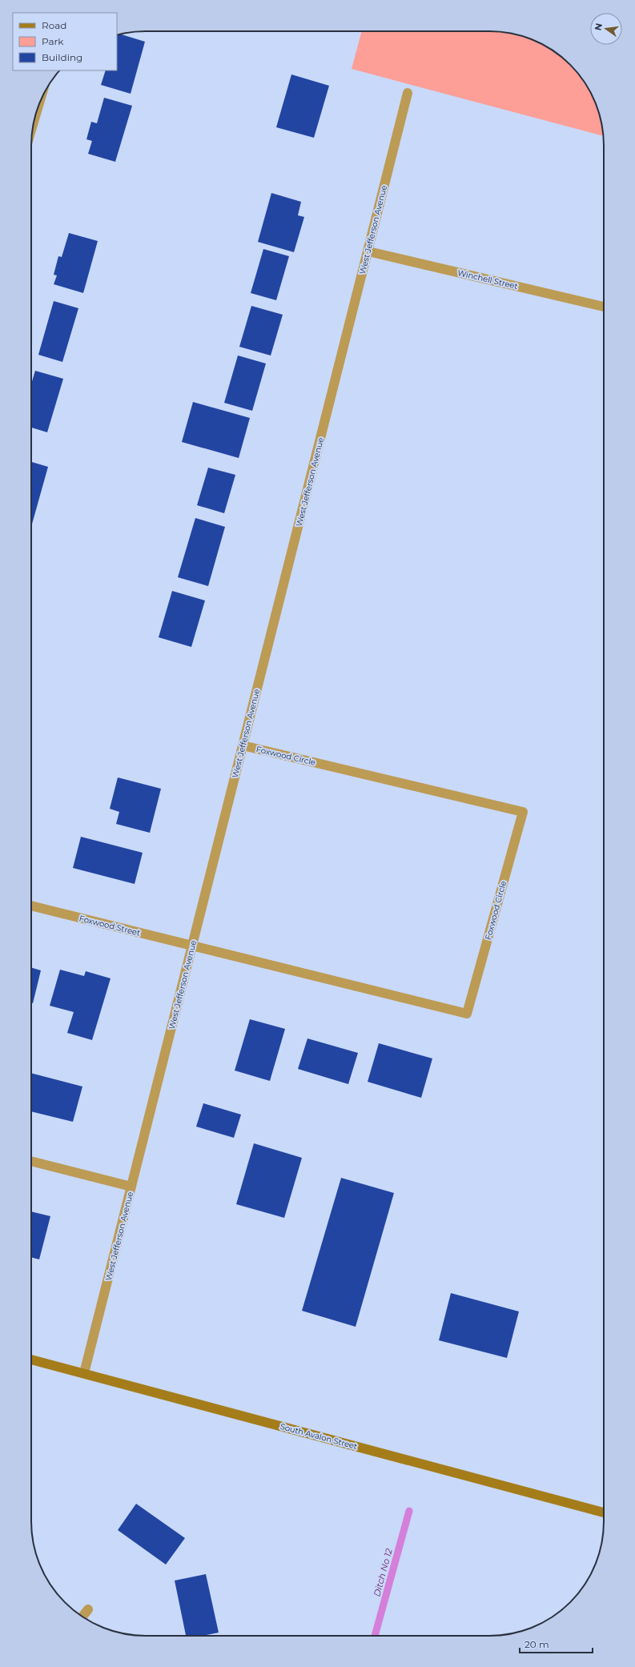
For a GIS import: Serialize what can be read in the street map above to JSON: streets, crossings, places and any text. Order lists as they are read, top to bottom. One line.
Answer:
{"streets":{"street":["West Jefferson Avenue","Winchell Street","Foxwood Circle","Foxwood Street","South Avalon Street"]},"crossings":[["West Jefferson Avenue","Winchell Street"],["West Jefferson Avenue","Foxwood Circle"],["West Jefferson Avenue","Foxwood Street"],["West Jefferson Avenue","South Avalon Street"],["Foxwood Circle","Foxwood Street"]],"water":["Ditch No 12"],"legend":["Road","Park","Building"],"scale_bar":"20 m","north":"left"}
